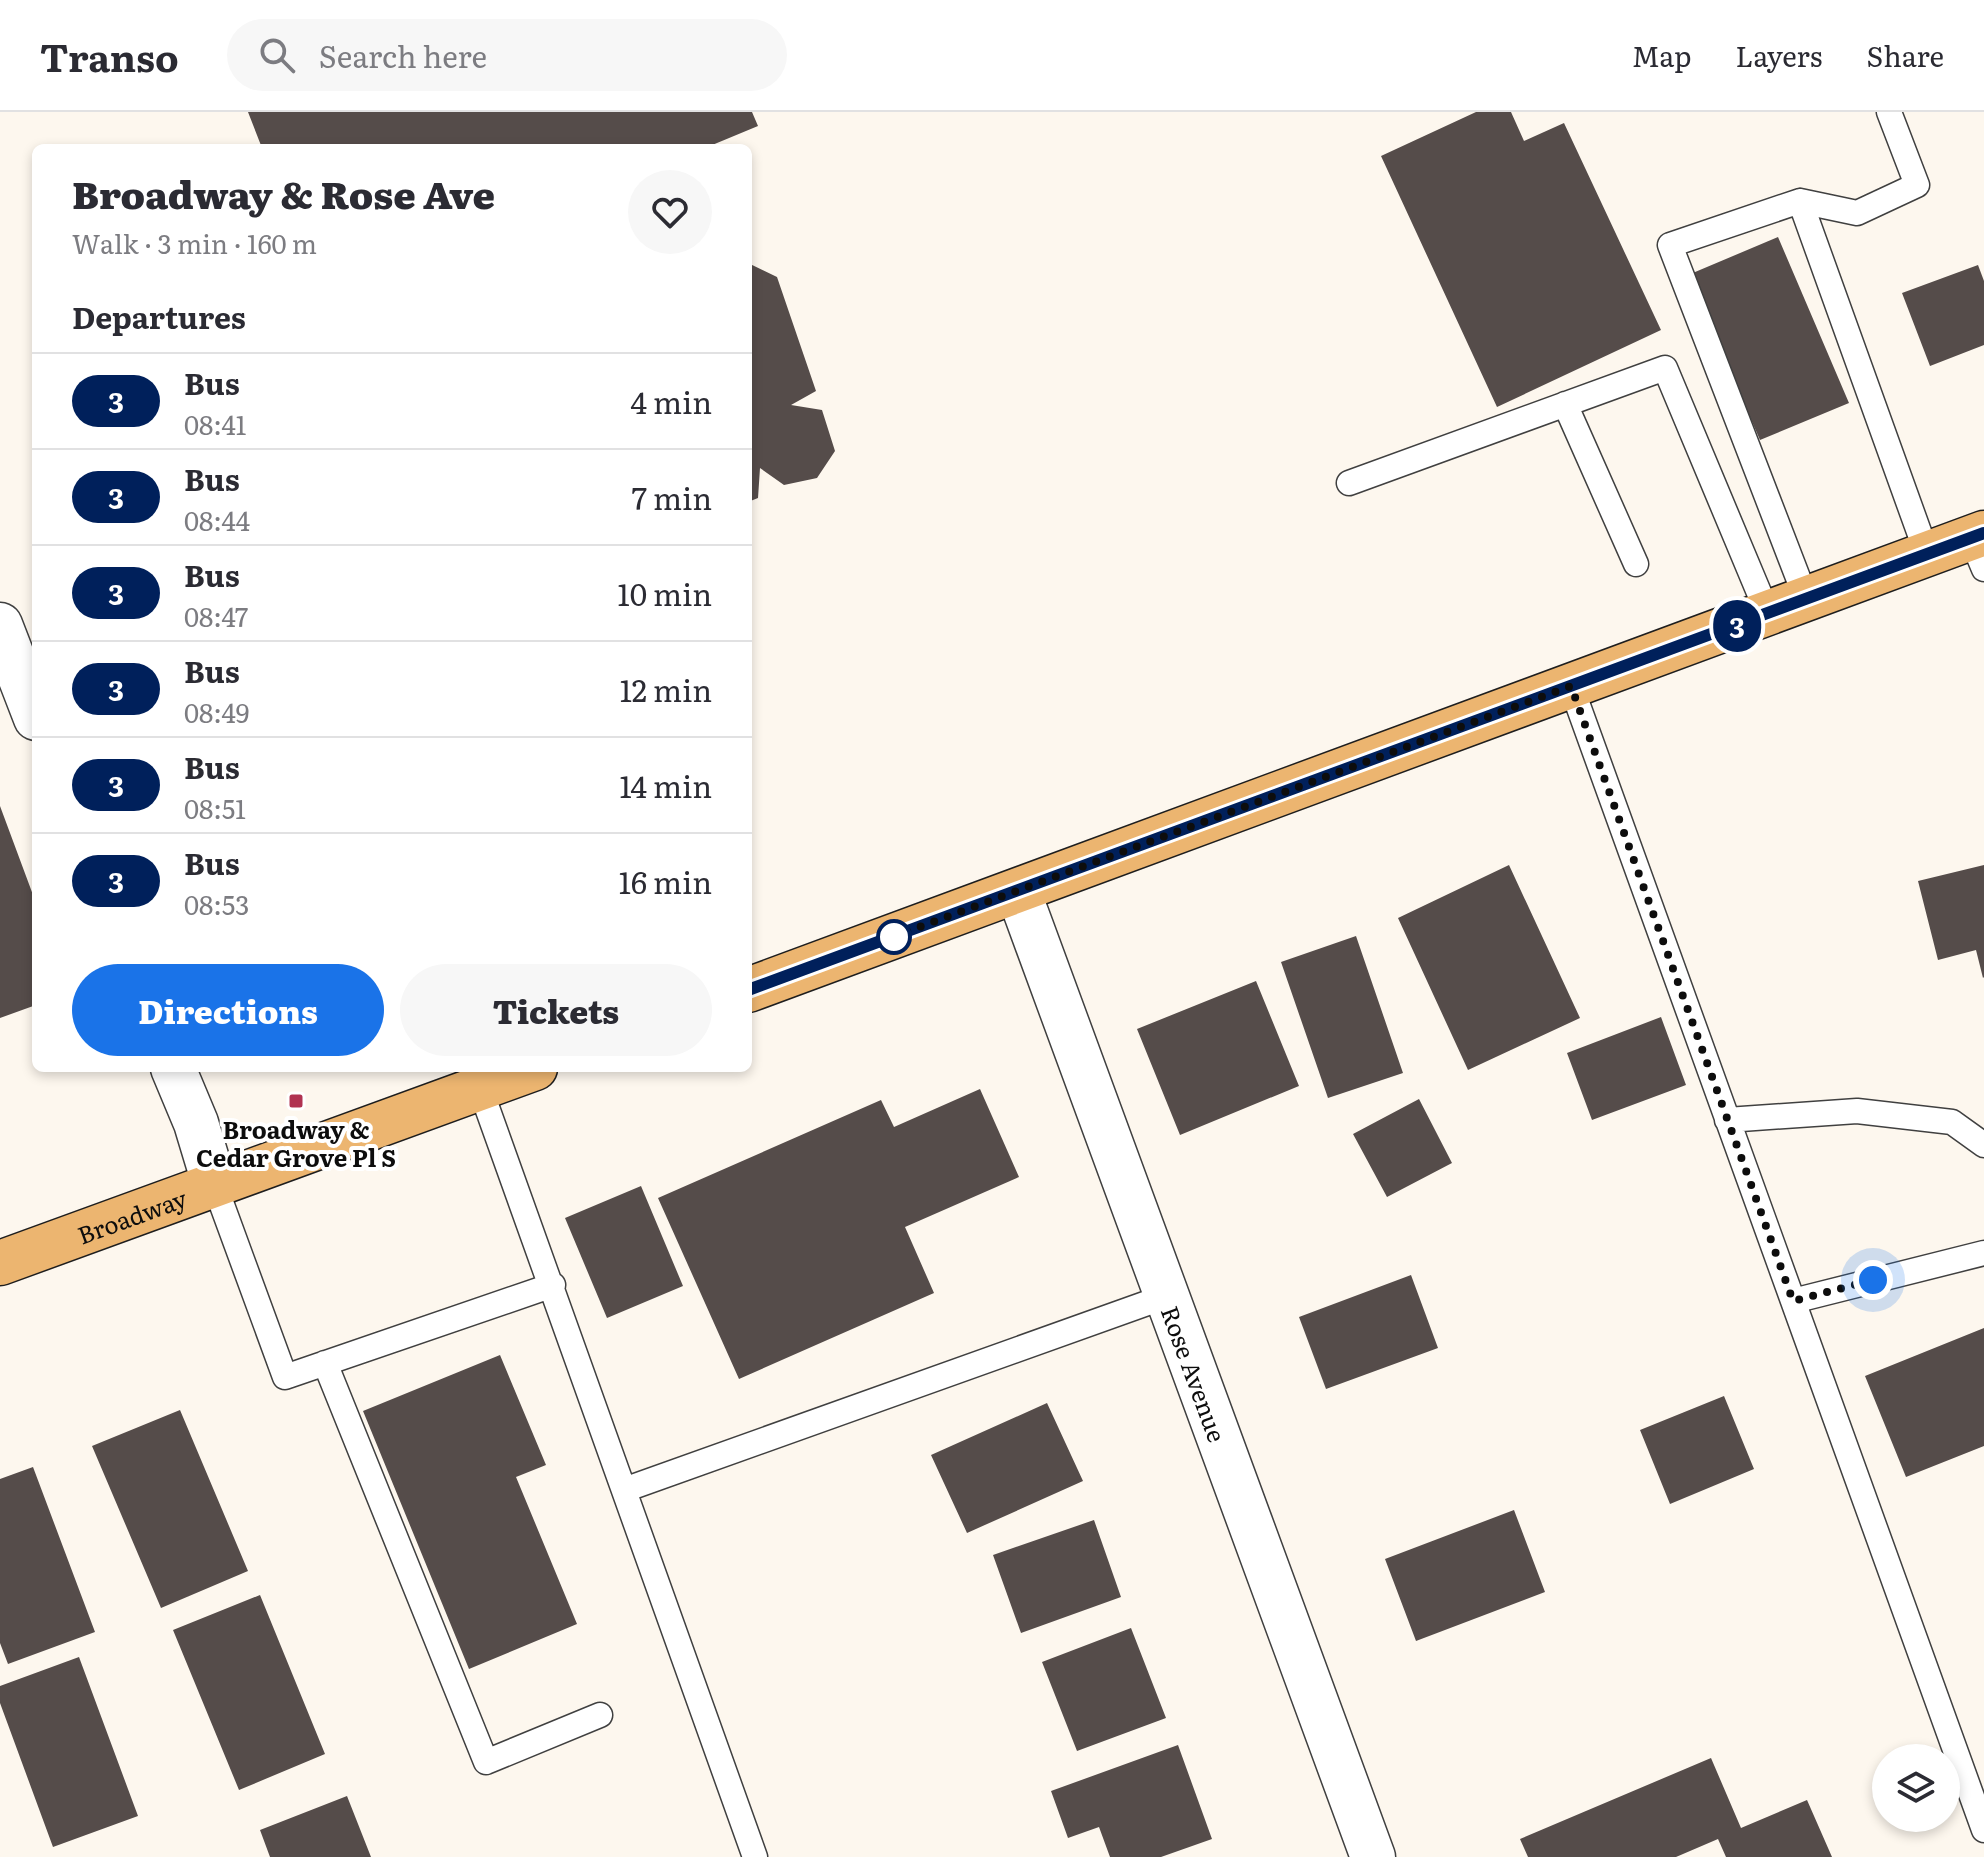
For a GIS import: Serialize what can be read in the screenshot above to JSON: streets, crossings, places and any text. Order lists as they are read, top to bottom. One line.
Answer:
{"streets":{"main road":["Broadway"],"street":["Rose Avenue"]},"places":{"transit":["Broadway & Cedar Grove Pl S"]},"lines":["bus line 3"],"page":{"header":"Transo","search":"Search here","nav":["Map","Layers","Share"],"on_map":"3","heading":[["Broadway & Rose Ave","Walk · 3 min · 160 m"],"Departures"],"list":[{"mark":"3","name":"Bus","note":"08:41","value":"4 min"},{"mark":"3","name":"Bus","note":"08:44","value":"7 min"},{"mark":"3","name":"Bus","note":"08:47","value":"10 min"},{"mark":"3","name":"Bus","note":"08:49","value":"12 min"},{"mark":"3","name":"Bus","note":"08:51","value":"14 min"},{"mark":"3","name":"Bus","note":"08:53","value":"16 min"}],"buttons":["Directions","Tickets"]}}
